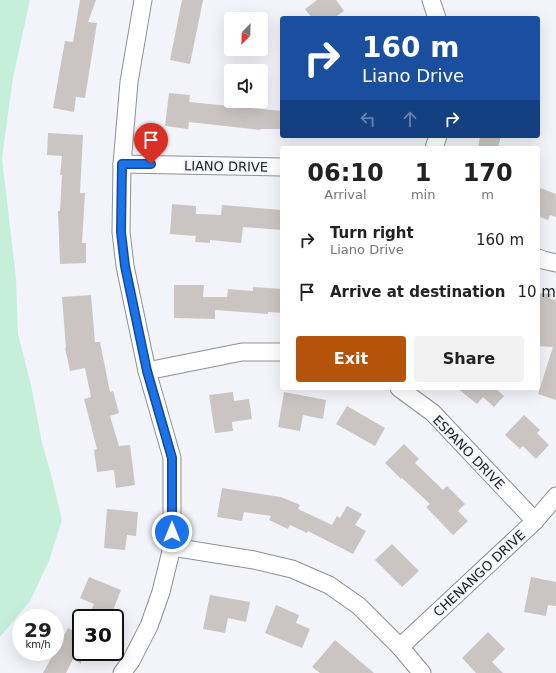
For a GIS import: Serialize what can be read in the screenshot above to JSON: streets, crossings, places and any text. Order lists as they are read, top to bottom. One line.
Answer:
{"streets":{"street":["LIANO DRIVE","ESPANO DRIVE","CHENANGO DRIVE"]},"crossings":[["ESPANO DRIVE","CHENANGO DRIVE"]],"north":"bottom left","page":{"turn":["160 m","Liano Drive"],"eta":["06:10","Arrival","1","min","170","m"],"list":[{"name":"Turn right","note":"Liano Drive","value":"160 m"},{"name":"Arrive at destination","value":"10 m"}],"buttons":["Exit","Share"],"speed":"29 km/h","limit":"30"}}
